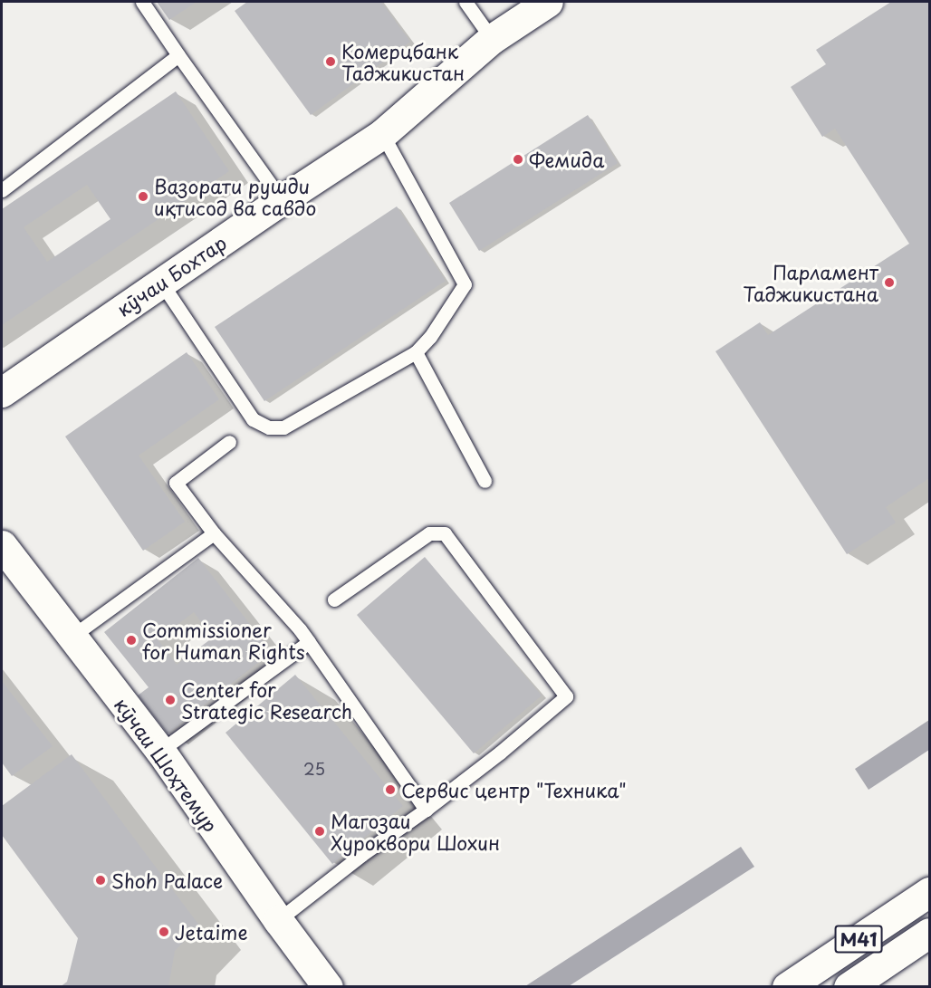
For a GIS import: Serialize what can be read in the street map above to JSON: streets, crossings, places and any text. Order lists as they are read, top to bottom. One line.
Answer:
{"streets":{"main road":["кӯчаи Бохтар","кӯчаи Шоҳтемур","M41"]},"places":["Комерцбанк Таджикистан","Фемида","Вазорати рушди иқтисод ва савдо","Парламент Таджикистана","Commissioner for Human Rights","Center for Strategic Research","Сервис центр \"Техника\"","Магозаи Хуроквори Шохин","Shoh Palace","Jetaime"],"house_numbers":["25"]}
